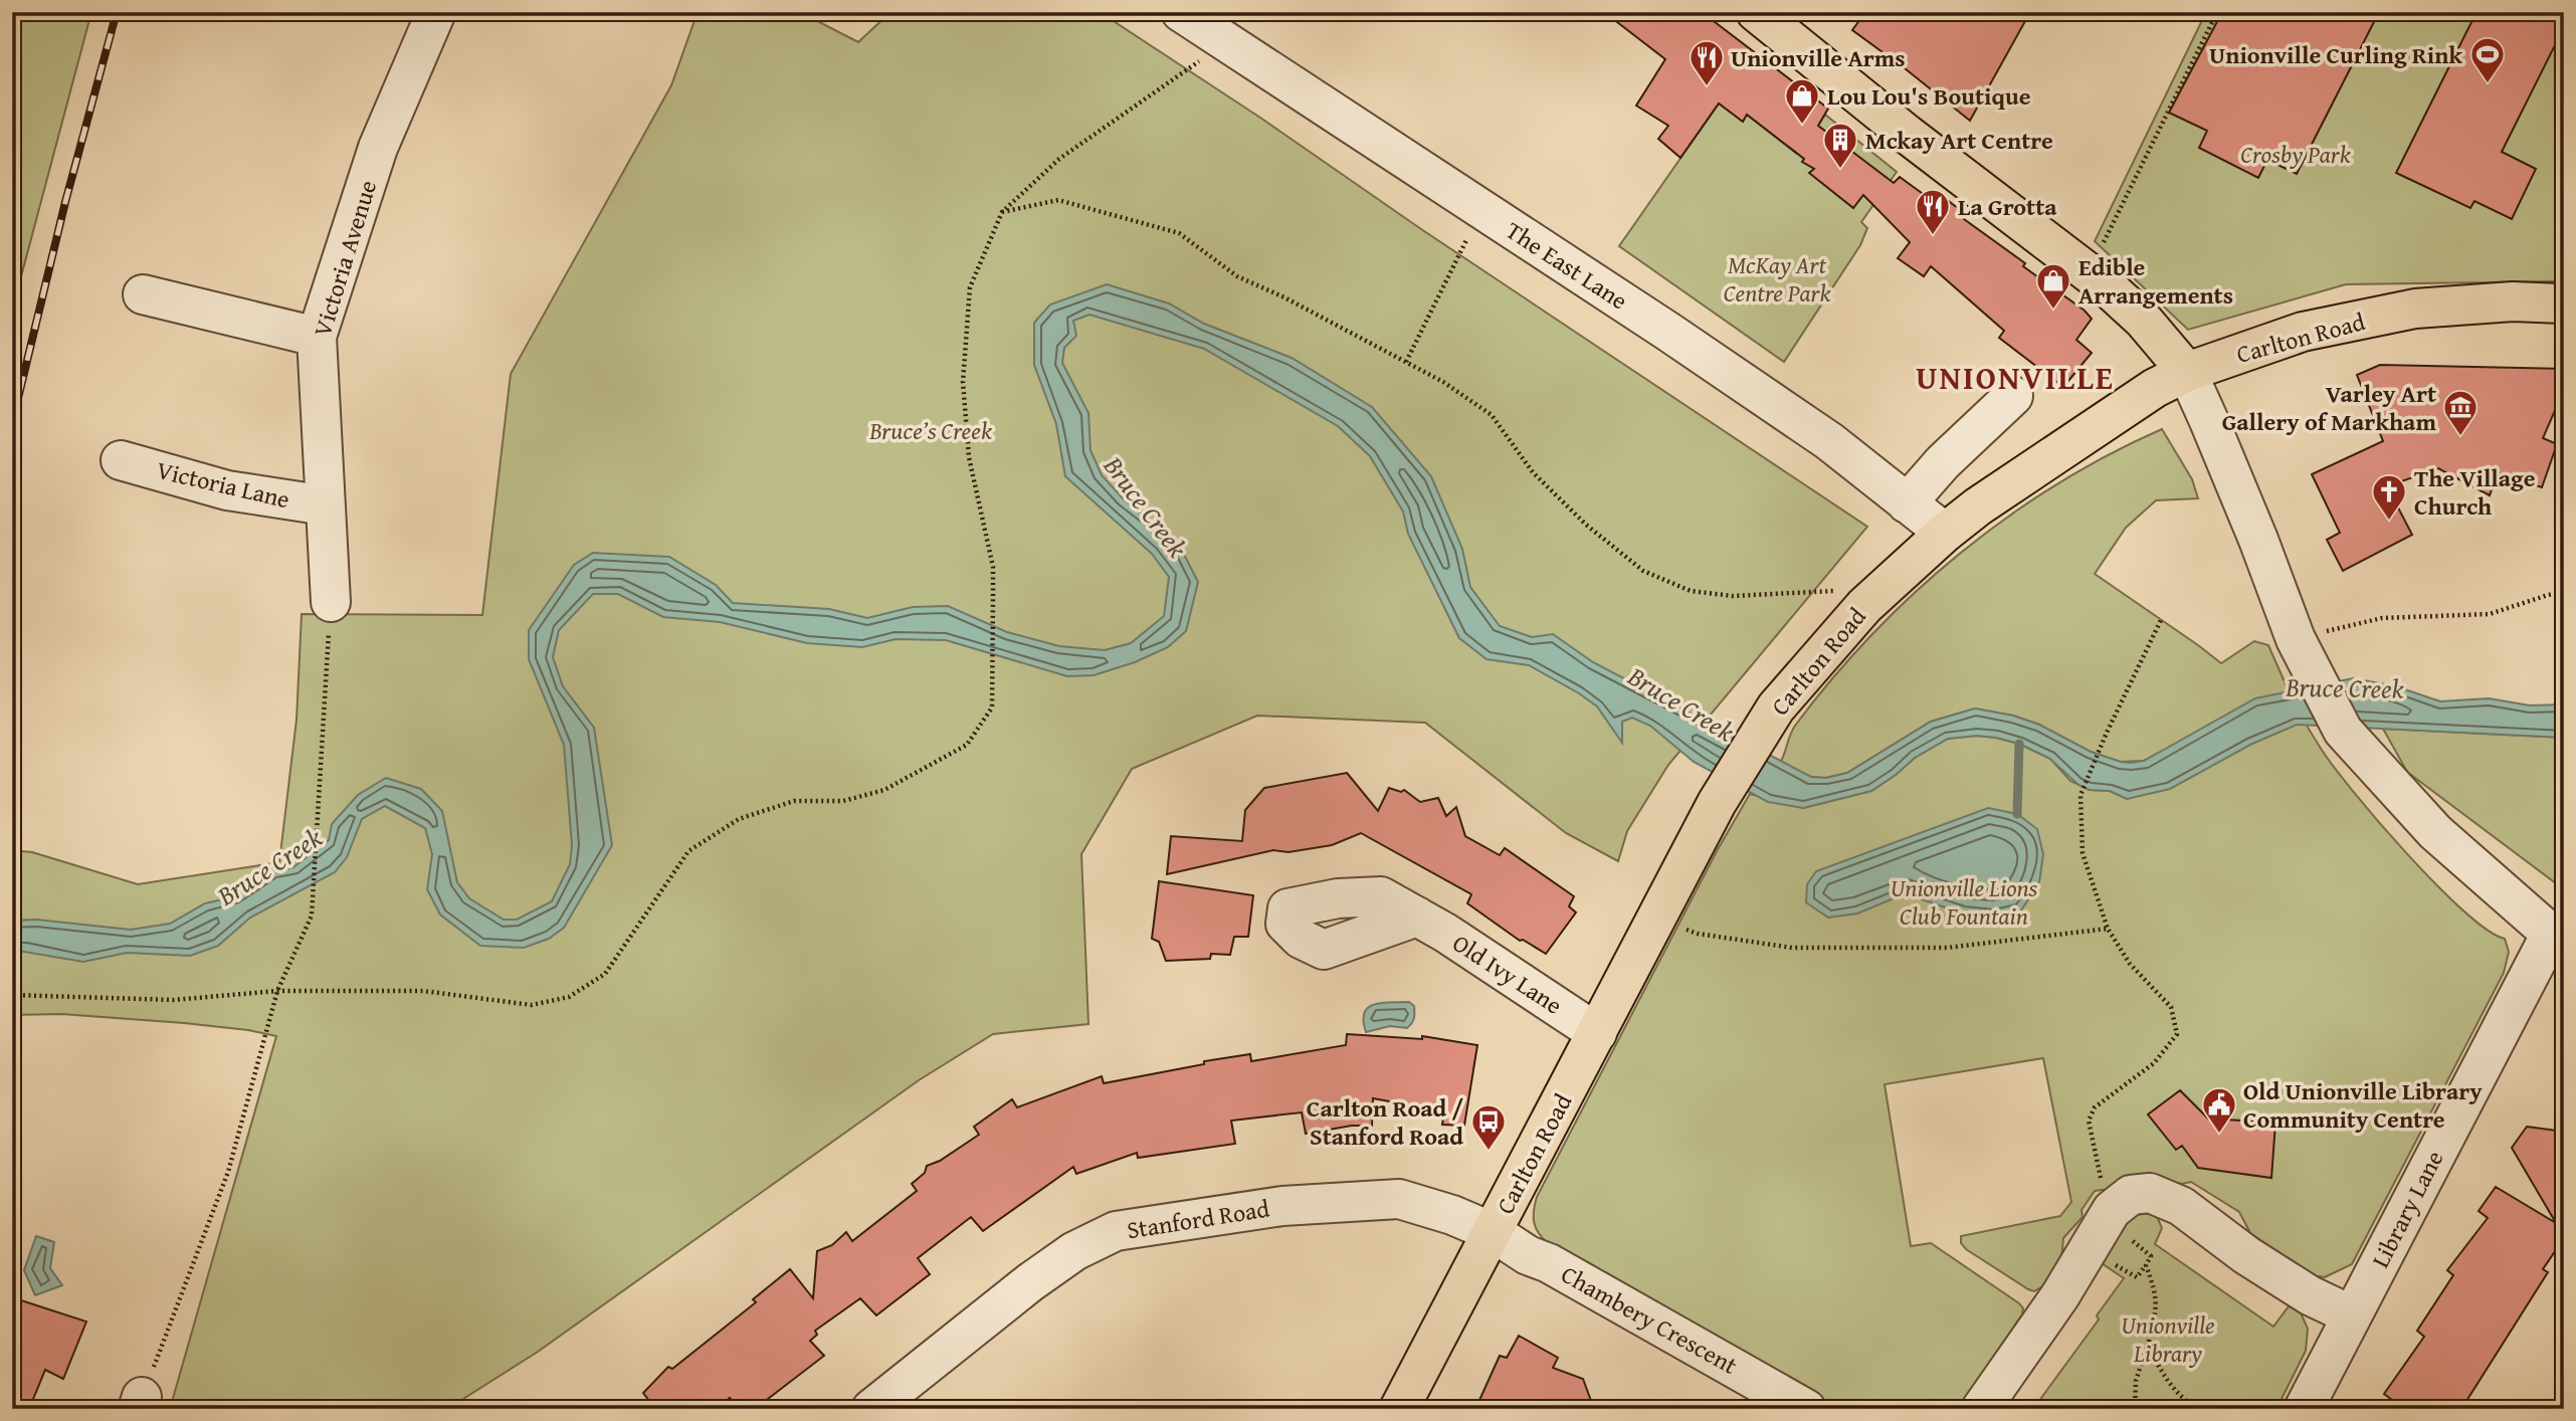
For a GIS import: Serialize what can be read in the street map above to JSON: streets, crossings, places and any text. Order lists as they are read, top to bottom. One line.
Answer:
{"streets":{"main road":["Carlton Road"],"street":["Victoria Avenue","The East Lane","Victoria Lane","Old Ivy Lane","Library Lane","Stanford Road","Chambery Crescent"]},"crossings":[["Victoria Avenue","Victoria Lane"],["The East Lane","Carlton Road"],["Carlton Road","Old Ivy Lane"],["Carlton Road","Stanford Road"],["Carlton Road","Chambery Crescent"],["Stanford Road","Chambery Crescent"]],"districts":["UNIONVILLE"],"water":["Bruce Creek"],"parks":["Crosby Park","McKay Art Centre Park","Bruce’s Creek","Unionville Lions Club Fountain","Unionville Library"],"places":{"sports":["Unionville Curling Rink"],"restaurant":["Unionville Arms","La Grotta"],"shop":["Lou Lou's Boutique","Edible Arrangements"],"building":["Mckay Art Centre"],"museum":["Varley Art Gallery of Markham"],"church":["The Village Church"],"public building":["Old Unionville Library Community Centre"],"bus stop":["Carlton Road / Stanford Road"]}}
